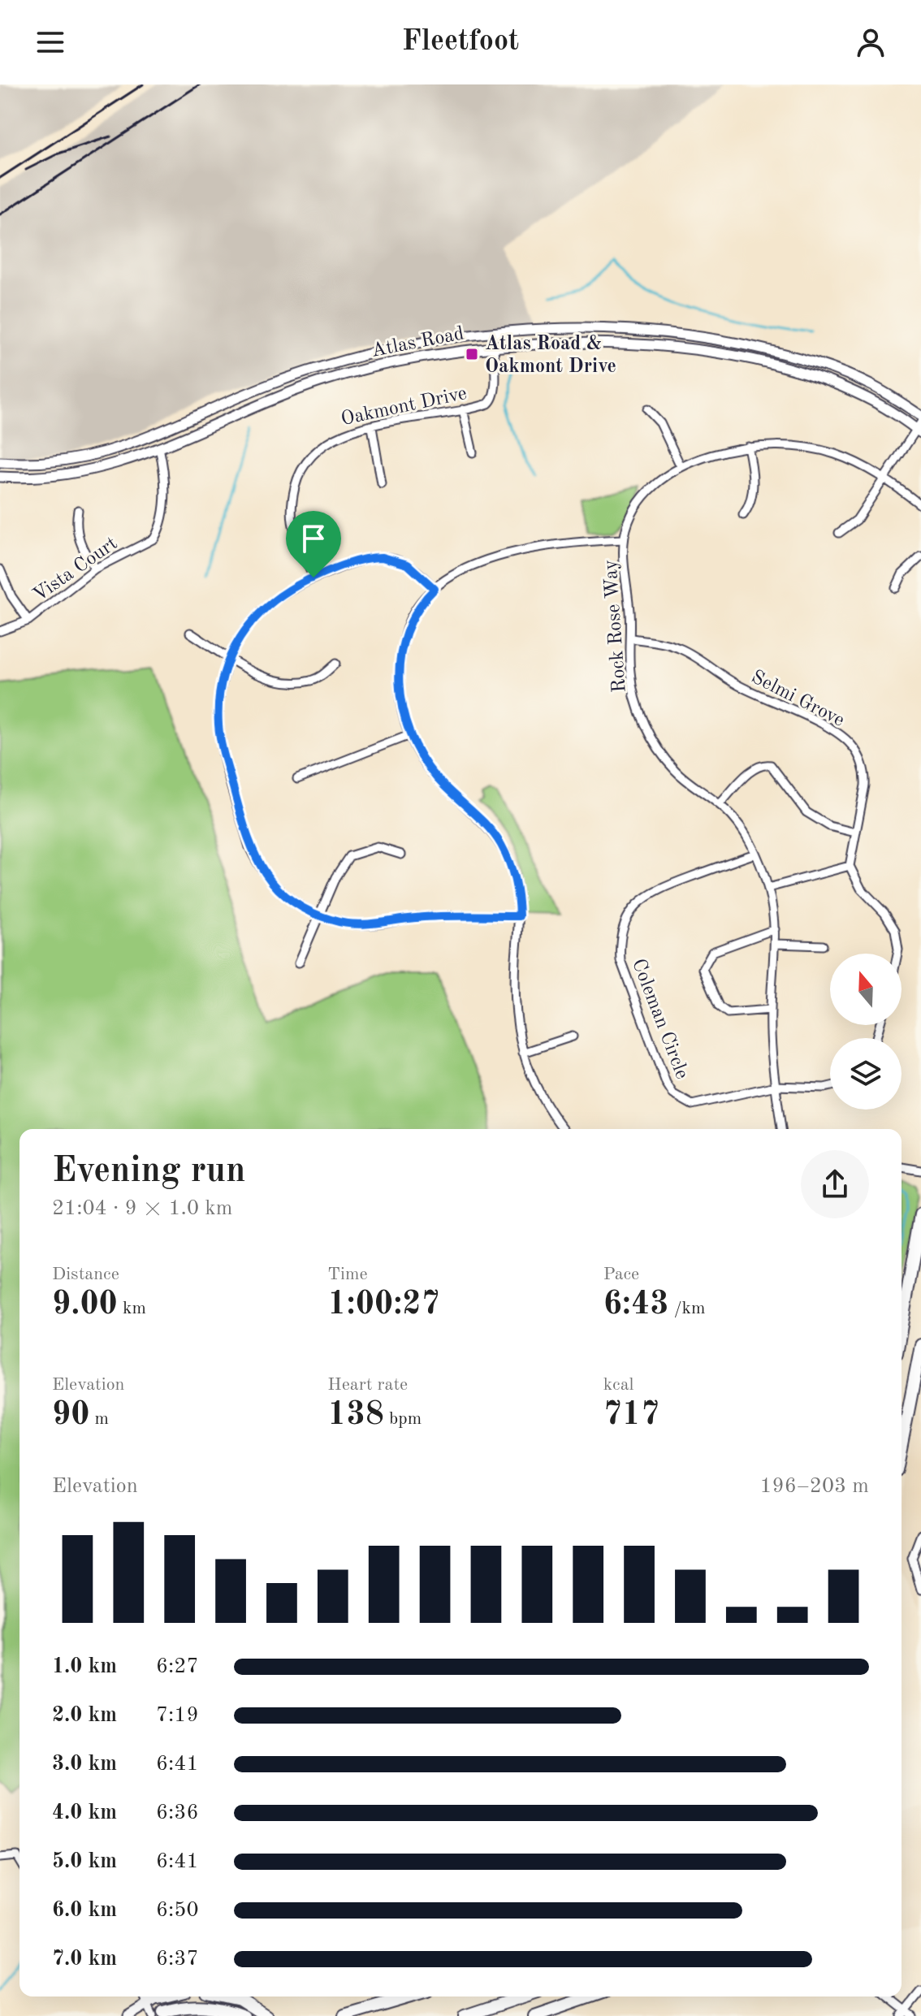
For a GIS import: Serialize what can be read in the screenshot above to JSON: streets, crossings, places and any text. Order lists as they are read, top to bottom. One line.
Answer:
{"streets":{"street":["Atlas Road","Oakmont Drive","Vista Court","Rock Rose Way","Selmi Grove","Coleman Circle"]},"crossings":[["Atlas Road","Oakmont Drive"],["Atlas Road","Vista Court"],["Rock Rose Way","Selmi Grove"],["Rock Rose Way","Coleman Circle"]],"places":{"transit":["Atlas Road & Oakmont Drive"]},"north":"top","page":{"header":"Fleetfoot","heading":["Evening run","21:04 · 9 × 1.0 km"],"stats":[["Distance","9.00 km"],["Time","1:00:27"],["Pace","6:43 /km"],["Elevation","90 m"],["Heart rate","138 bpm"],["kcal","717"]],"chart":["Elevation","196–203 m"],"list":[{"name":"1.0 km","note":"6:27"},{"name":"2.0 km","note":"7:19"},{"name":"3.0 km","note":"6:41"},{"name":"4.0 km","note":"6:36"},{"name":"5.0 km","note":"6:41"},{"name":"6.0 km","note":"6:50"},{"name":"7.0 km","note":"6:37"}]}}
